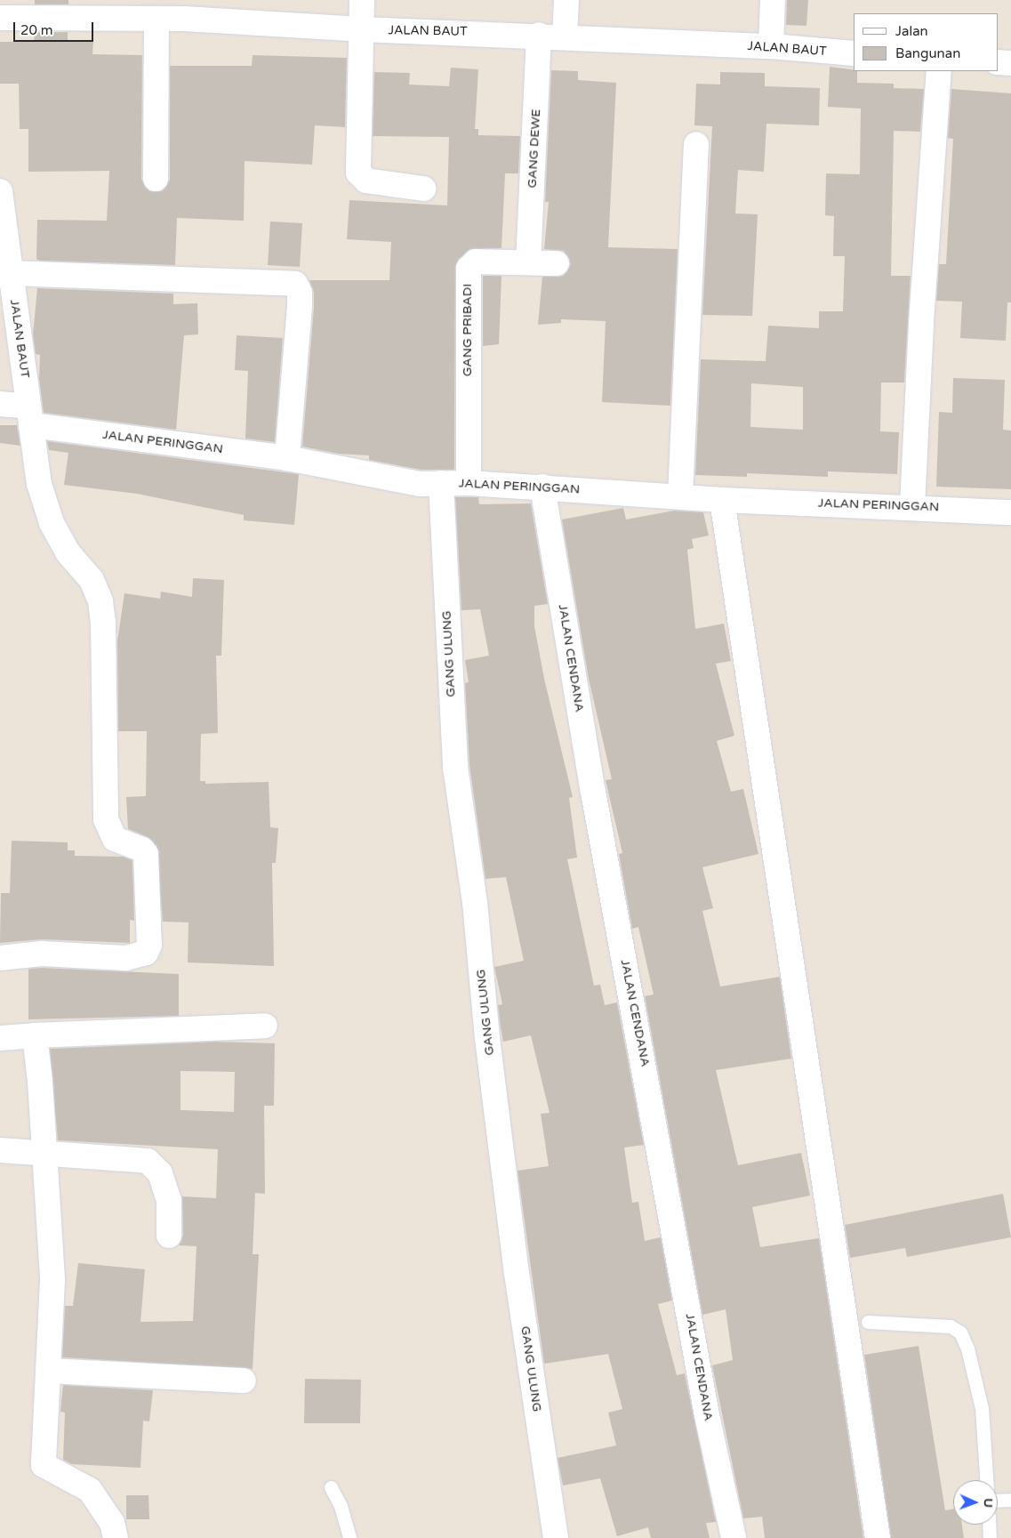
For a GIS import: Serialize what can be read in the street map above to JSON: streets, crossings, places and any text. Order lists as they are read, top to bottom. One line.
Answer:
{"streets":{"street":["JALAN BAUT","GANG DEWE","GANG PRIBADI","JALAN PERINGGAN","GANG ULUNG","JALAN CENDANA"]},"crossings":[["JALAN BAUT","GANG DEWE"],["JALAN BAUT","JALAN PERINGGAN"],["GANG DEWE","GANG PRIBADI"],["GANG PRIBADI","JALAN PERINGGAN"],["JALAN PERINGGAN","GANG ULUNG"],["JALAN PERINGGAN","JALAN CENDANA"]],"legend":["Jalan","Bangunan"],"scale_bar":"20 m","north":"right"}
